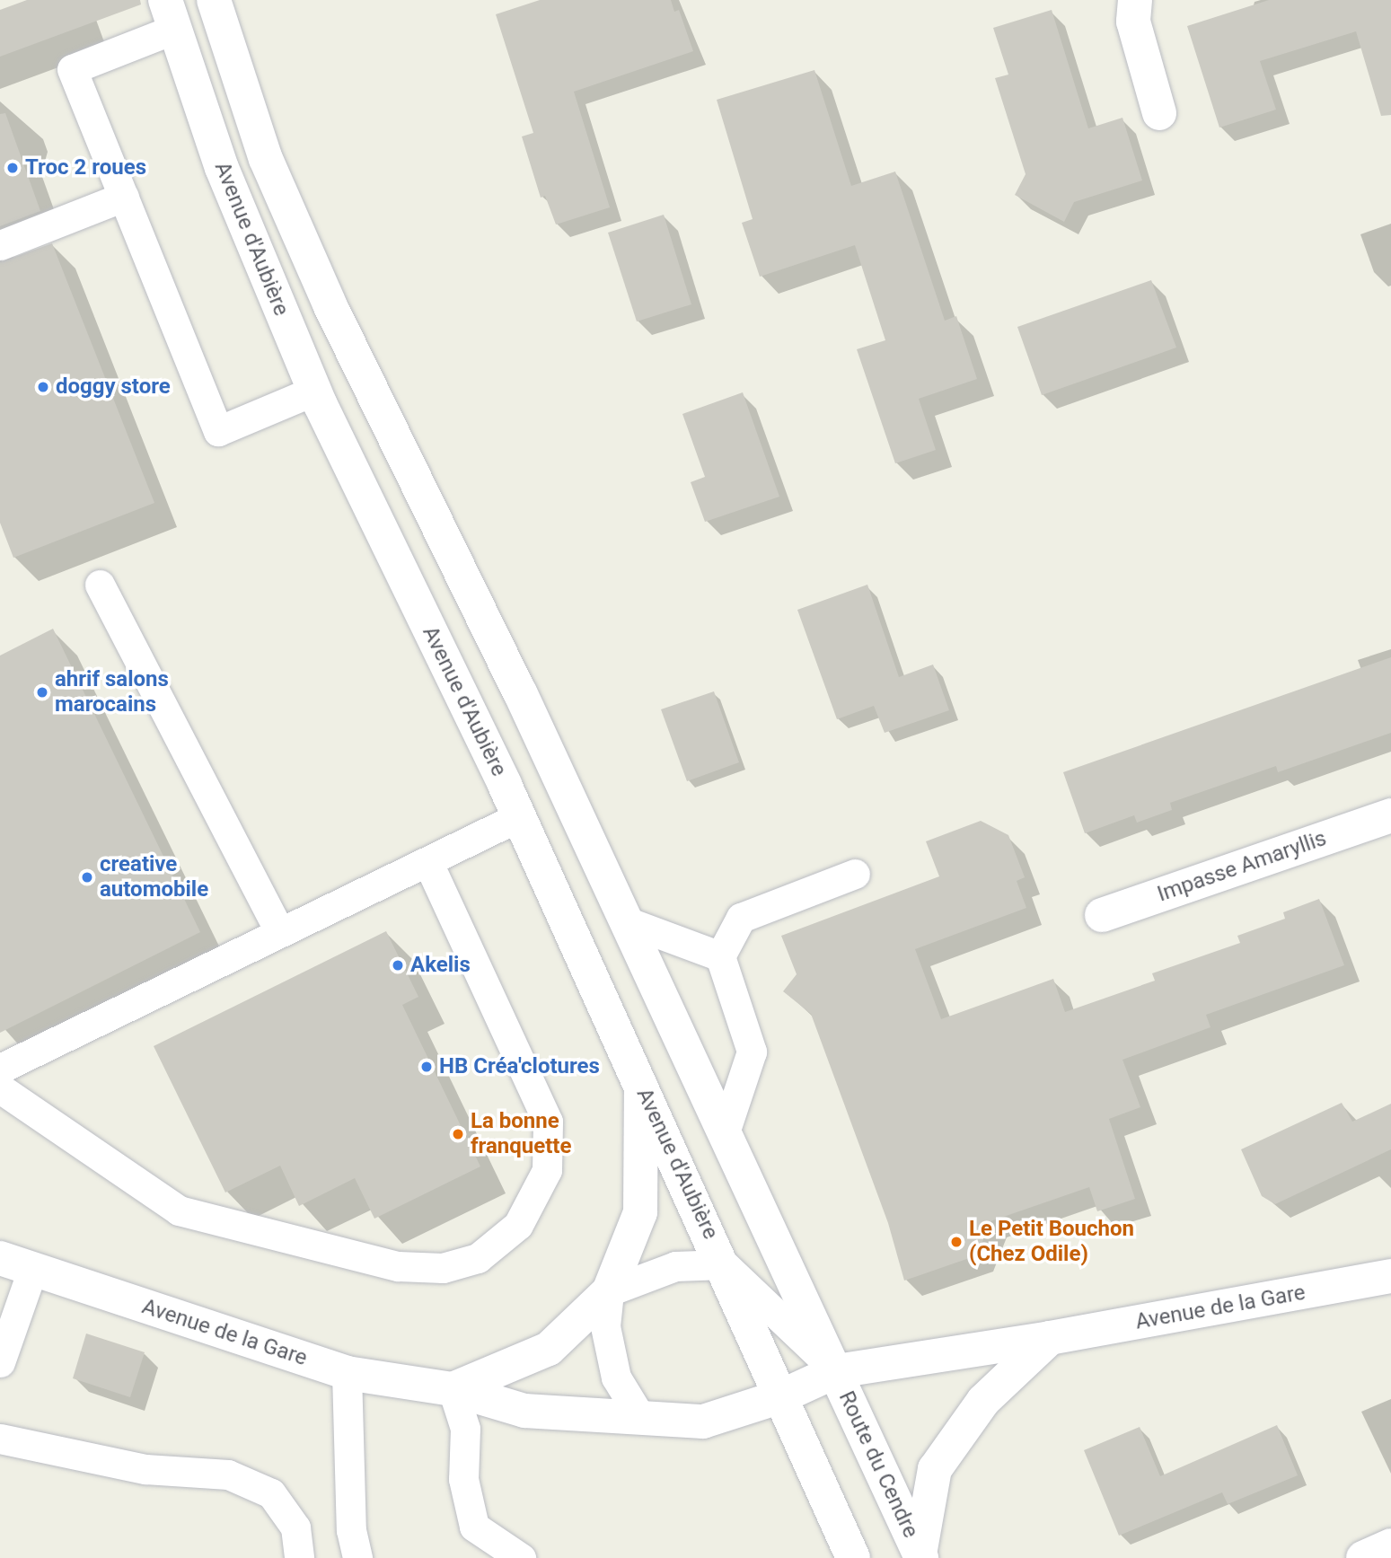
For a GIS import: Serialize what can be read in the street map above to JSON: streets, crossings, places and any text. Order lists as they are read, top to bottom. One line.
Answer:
{"streets":{"main road":["Avenue d'Aubière","Impasse Amaryllis","Avenue de la Gare","Route du Cendre"]},"crossings":[["Avenue d'Aubière","Avenue de la Gare"],["Avenue d'Aubière","Route du Cendre"],["Avenue de la Gare","Route du Cendre"]],"places":["Troc 2 roues","doggy store","ahrif salons marocains","creative automobile","Akelis","HB Créa'clotures","La bonne franquette","Le Petit Bouchon (Chez Odile)"]}
